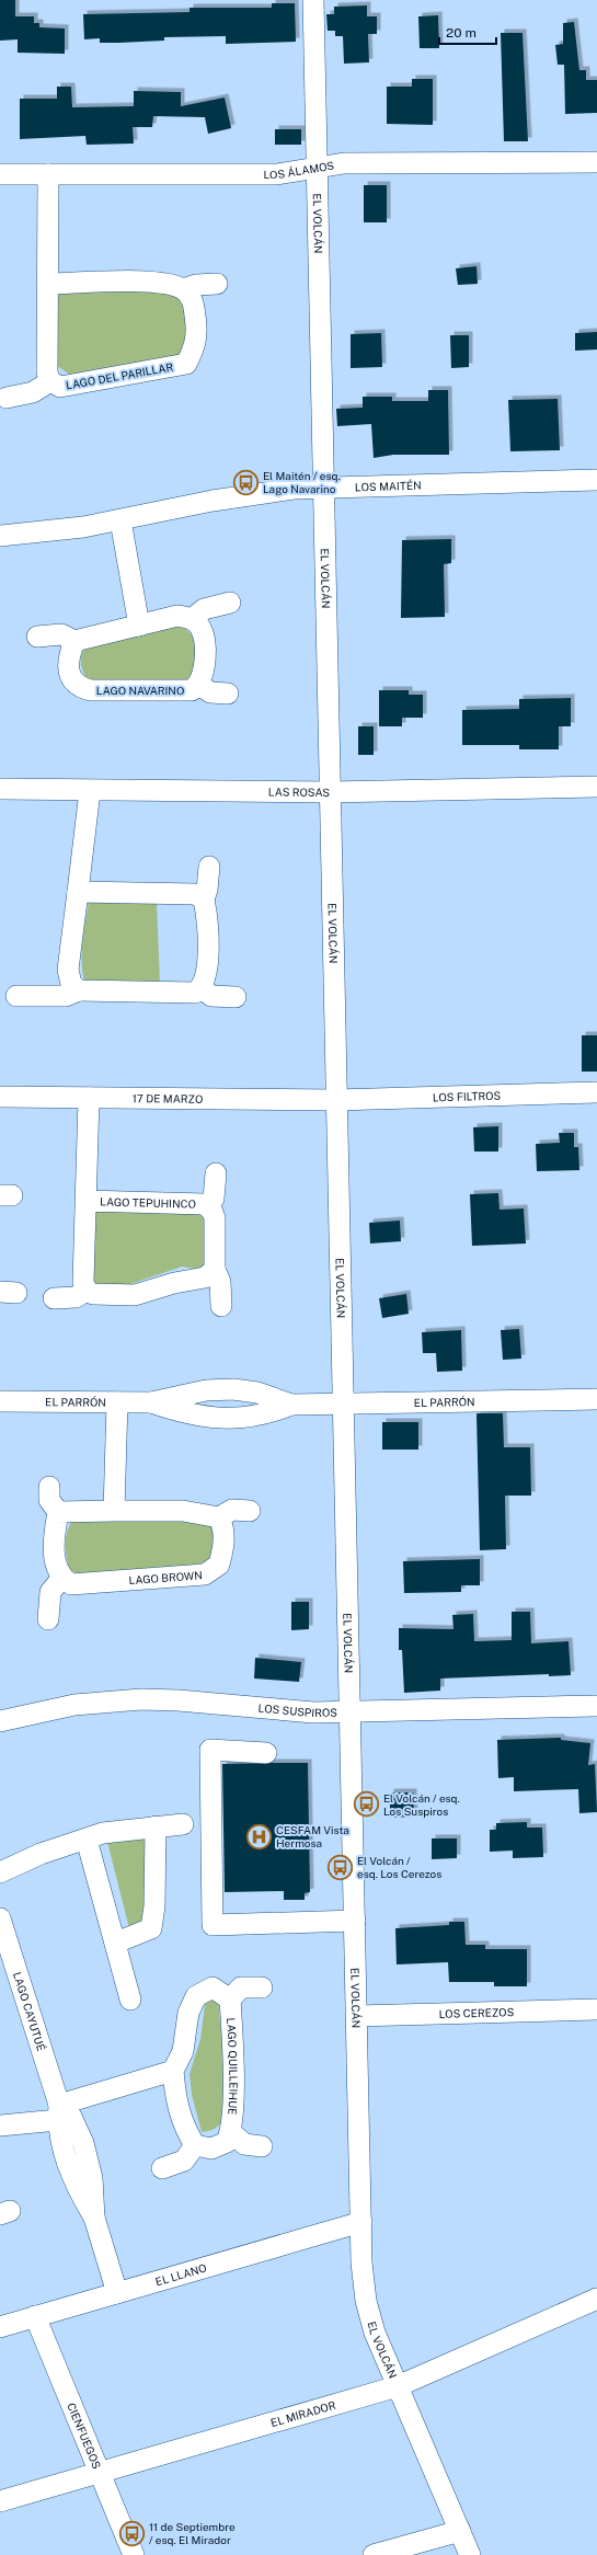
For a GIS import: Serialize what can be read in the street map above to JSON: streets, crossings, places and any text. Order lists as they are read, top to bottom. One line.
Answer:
{"streets":{"street":["LOS ÁLAMOS","EL VOLCÁN","LAGO DEL PARILLAR","LOS MAITÉN","LAGO NAVARINO","LAS ROSAS","LOS FILTROS","17 DE MARZO","LAGO TEPUHINCO","EL PARRÓN","LAGO BROWN","LOS SUSPIROS","LAGO CAYUTUÉ","LOS CEREZOS","LAGO QUILLEIHUE","EL LLANO","EL MIRADOR","CIENFUEGOS"]},"crossings":[["LOS ÁLAMOS","EL VOLCÁN"],["LOS ÁLAMOS","LAGO DEL PARILLAR"],["EL VOLCÁN","LOS MAITÉN"],["EL VOLCÁN","LAS ROSAS"],["EL VOLCÁN","LOS FILTROS"],["EL VOLCÁN","17 DE MARZO"],["EL VOLCÁN","EL PARRÓN"],["EL VOLCÁN","LOS SUSPIROS"],["EL VOLCÁN","LOS CEREZOS"],["EL VOLCÁN","EL LLANO"],["EL VOLCÁN","EL MIRADOR"],["LOS FILTROS","17 DE MARZO"],["17 DE MARZO","LAGO TEPUHINCO"],["LAGO CAYUTUÉ","EL LLANO"],["EL LLANO","CIENFUEGOS"],["EL MIRADOR","CIENFUEGOS"]],"places":{"bus stop":["El Maitén / esq. Lago Navarino","El Volcán / esq. Los Suspiros","El Volcán / esq. Los Cerezos","11 de Septiembre / esq. El Mirador"],"hospital":["CESFAM Vista Hermosa"]},"scale_bar":"20 m"}
